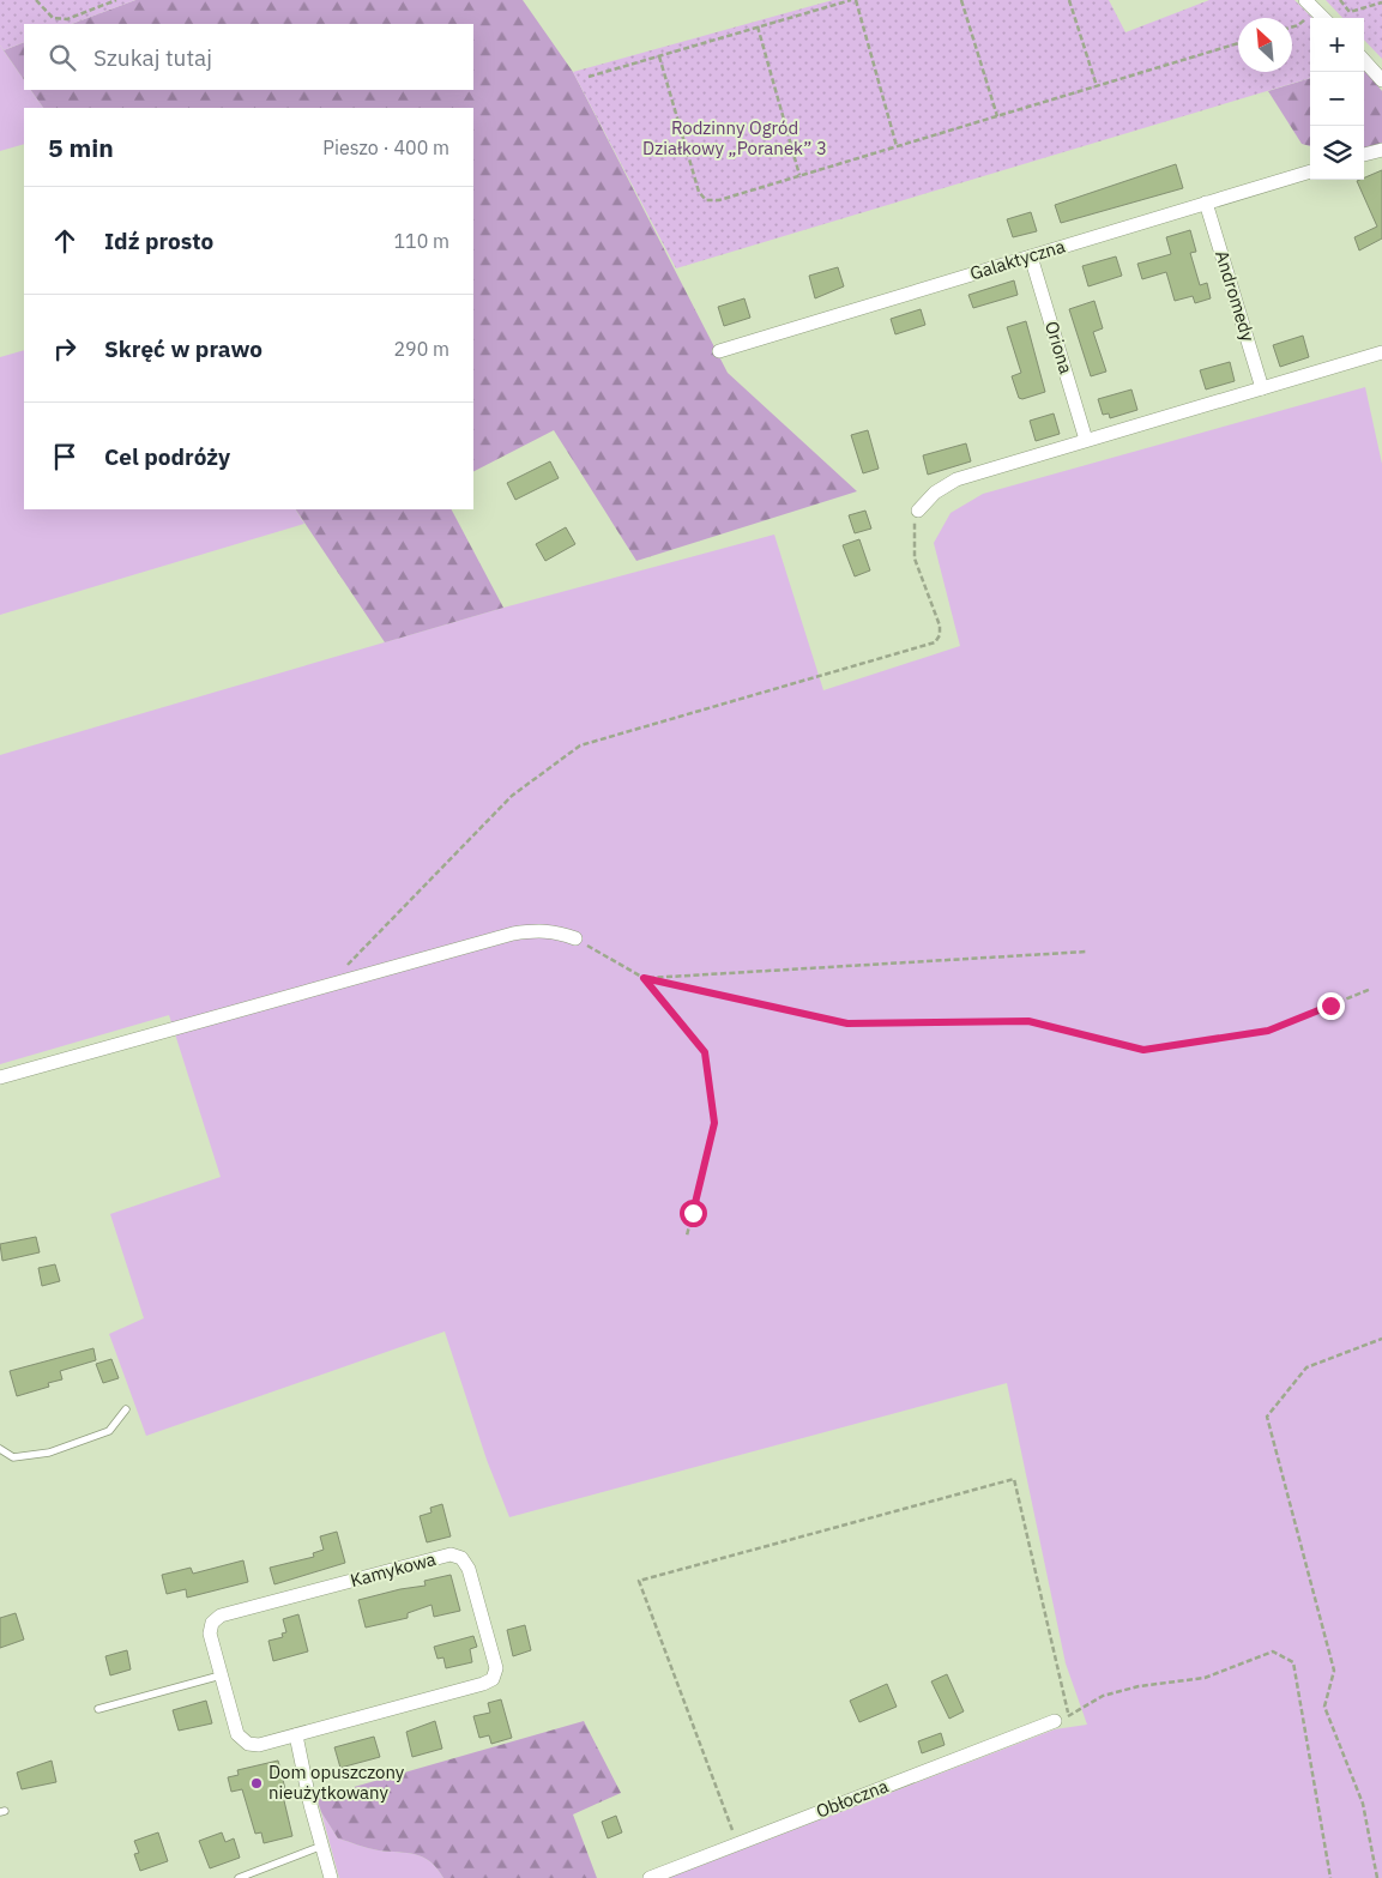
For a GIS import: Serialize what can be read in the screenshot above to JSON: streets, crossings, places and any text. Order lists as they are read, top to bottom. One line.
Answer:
{"streets":{"street":["Galaktyczna","Andromedy","Oriona","Kamykowa","Obłoczna"]},"crossings":[["Galaktyczna","Andromedy"],["Galaktyczna","Oriona"]],"parks":["Rodzinny Ogród Działkowy „Poranek” 3"],"places":["Dom opuszczony nieużytkowany"],"north":"top left","page":{"map_buttons":["+","−"],"search":"Szukaj tutaj","heading":["5 min","Pieszo · 400 m"],"list":[["Idź prosto","110 m"],["Skręć w prawo","290 m"],"Cel podróży"]}}
